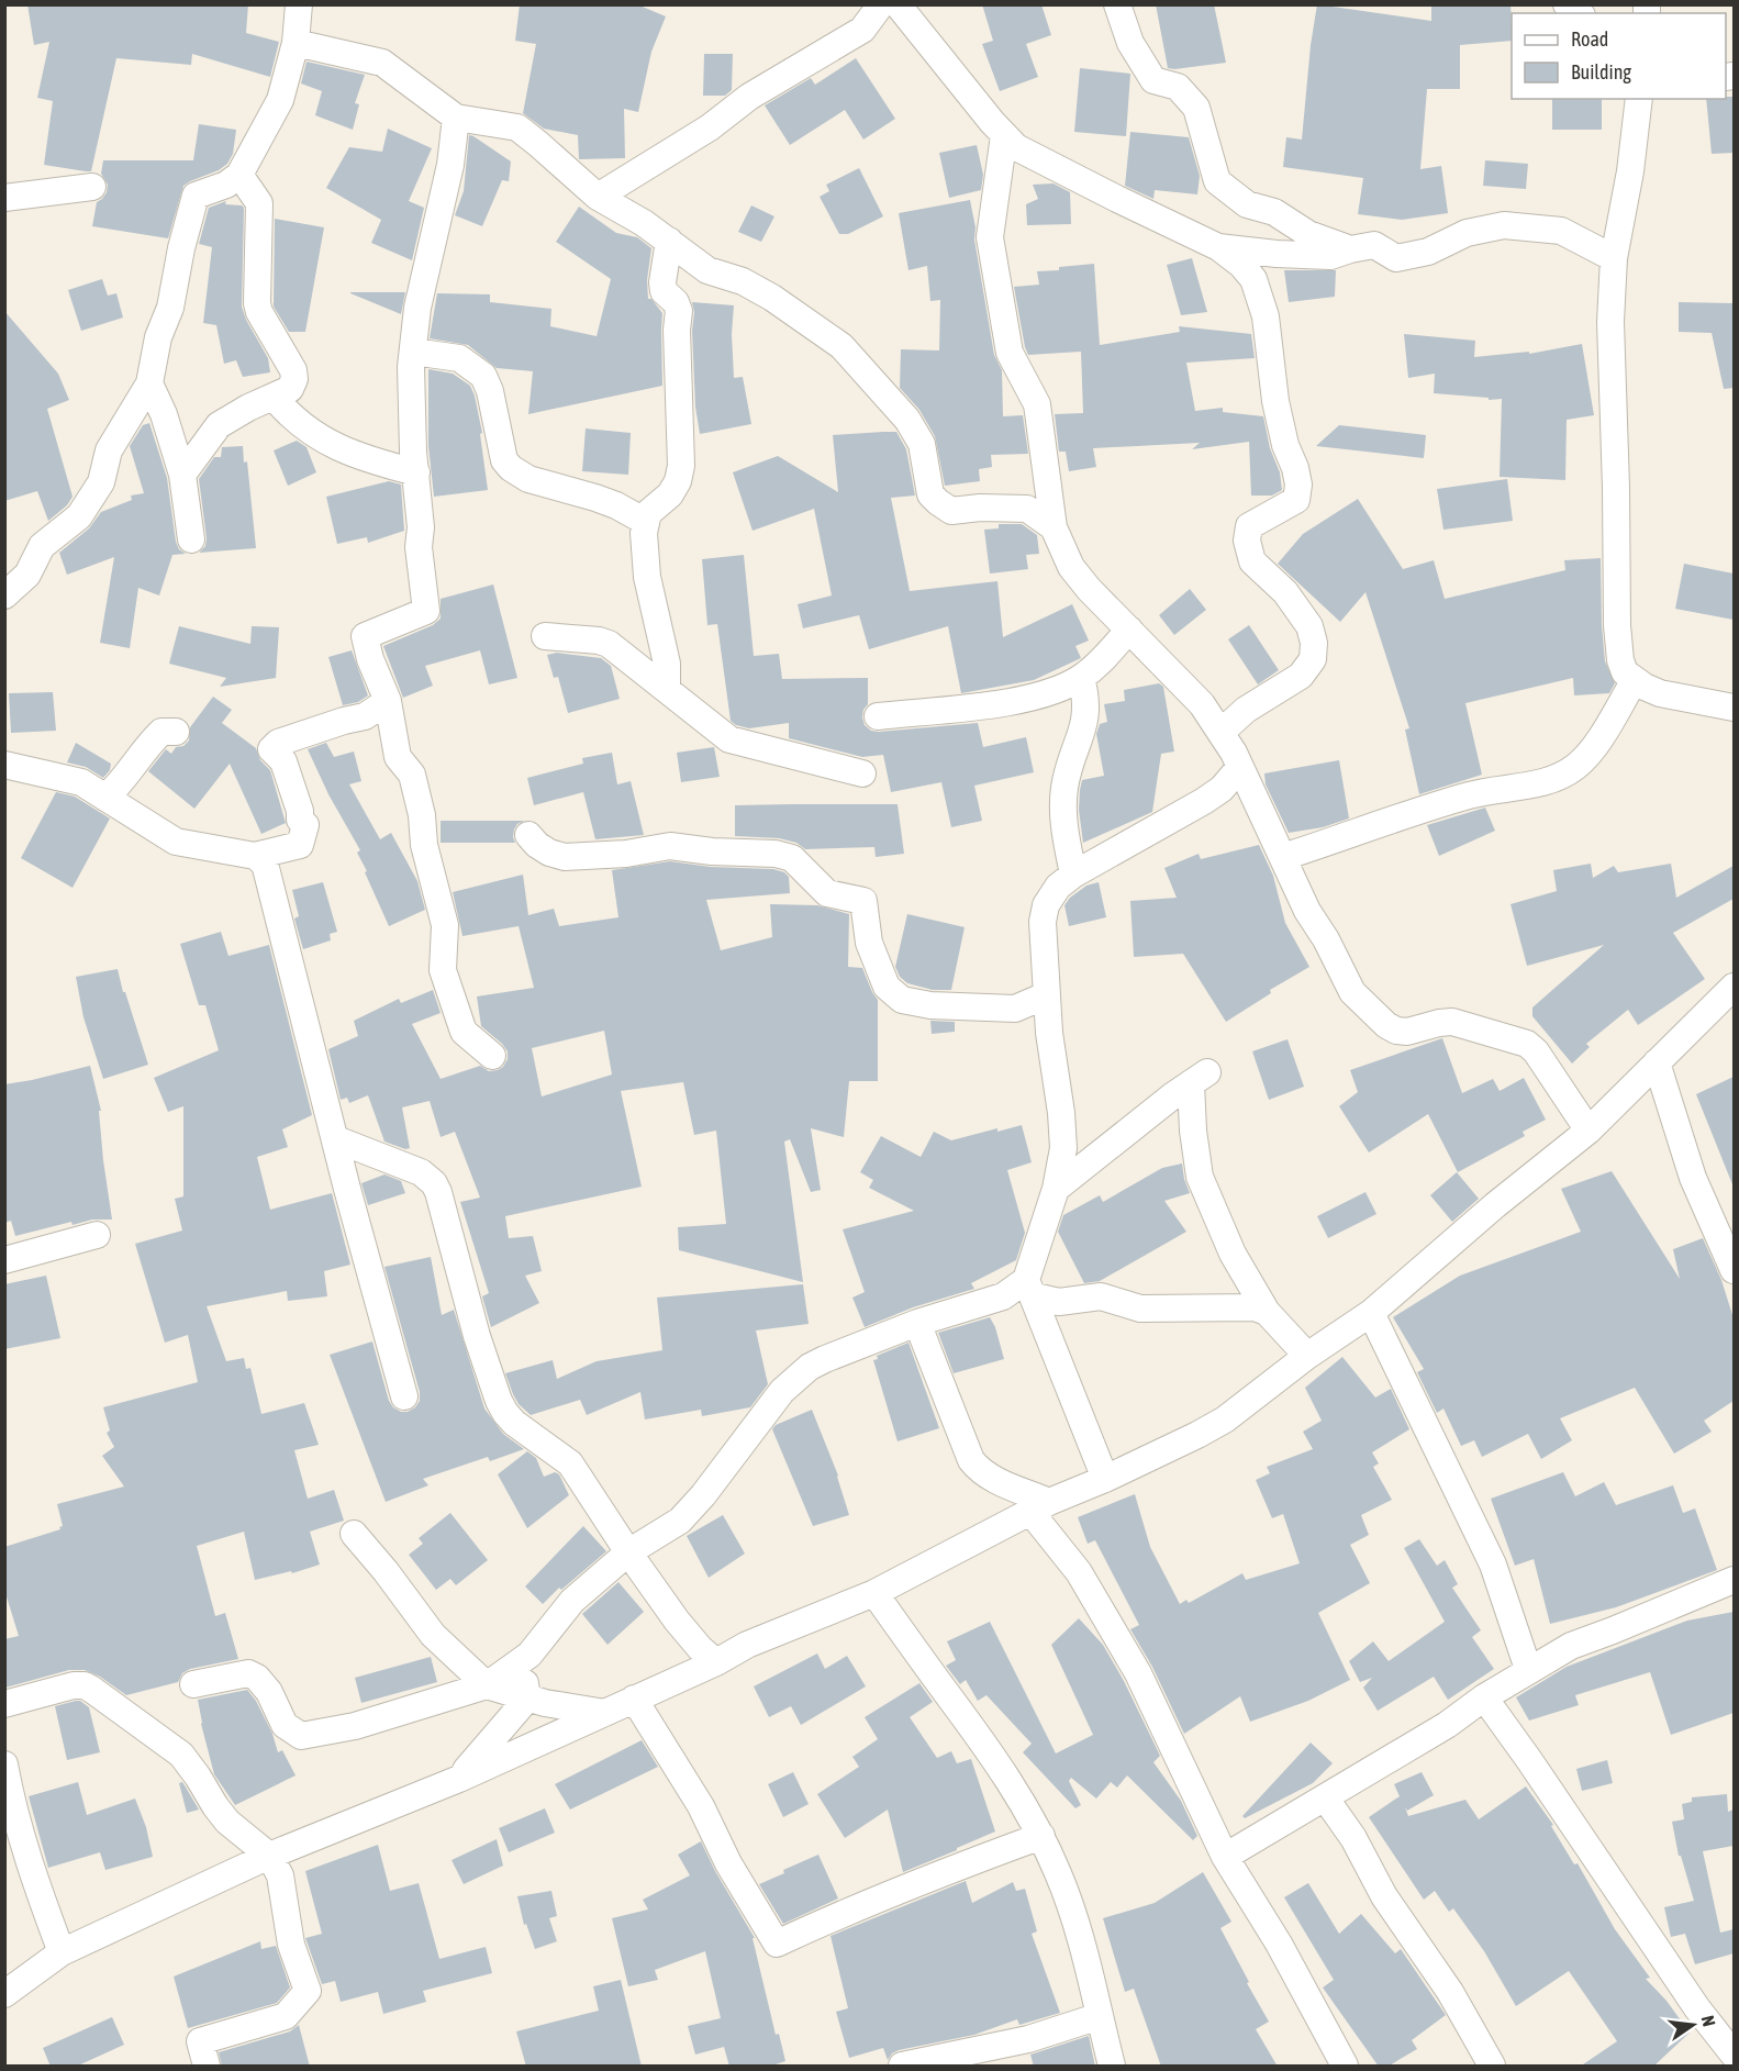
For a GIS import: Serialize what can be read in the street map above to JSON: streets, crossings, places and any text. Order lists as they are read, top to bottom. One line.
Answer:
{"legend":["Road","Building"],"north":"right"}
